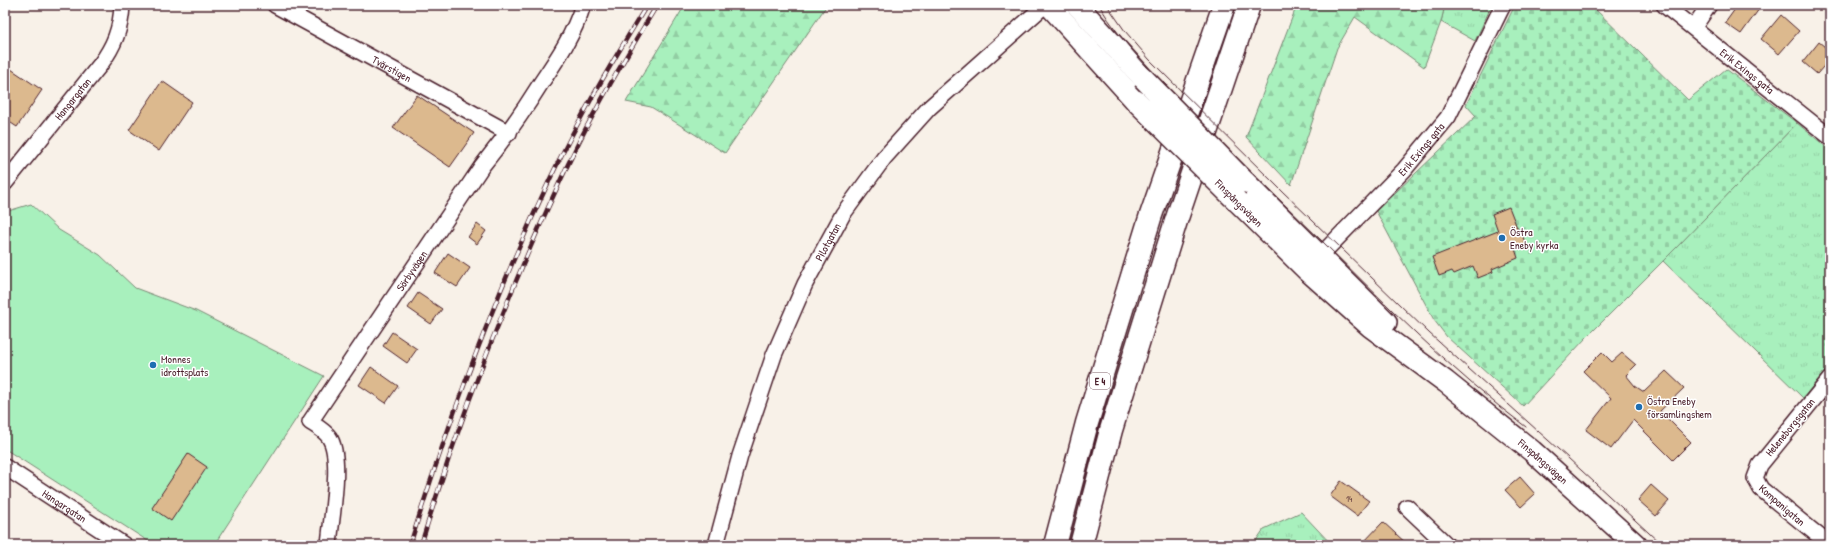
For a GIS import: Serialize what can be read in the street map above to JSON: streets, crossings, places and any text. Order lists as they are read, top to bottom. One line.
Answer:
{"streets":{"highway":["E 4"],"main road":["Finspångsvägen"],"street":["Tvärstigen","Erik Exings gata","Hangargatan","Pilotgatan","Sörbyvägen","Heleneborgsgatan","Kompanigatan"]},"crossings":[["Tvärstigen","Sörbyvägen"],["Erik Exings gata","Finspångsvägen"],["Heleneborgsgatan","Kompanigatan"]],"places":["Östra Eneby kyrka","Monnes idrottsplats","Östra Eneby församlingshem"],"house_numbers":["14"]}
